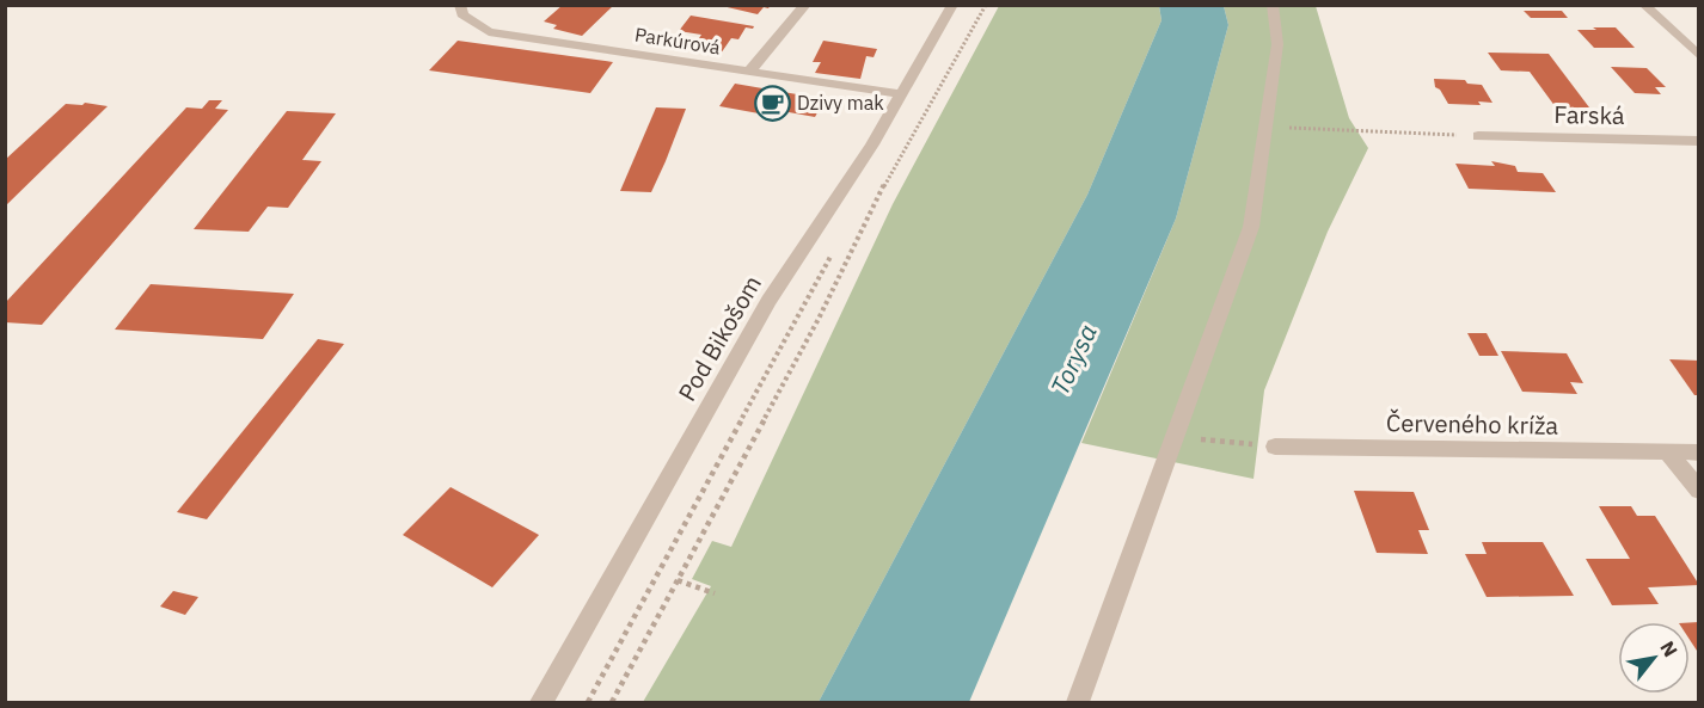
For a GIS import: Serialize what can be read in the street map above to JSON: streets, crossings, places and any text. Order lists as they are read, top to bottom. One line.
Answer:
{"streets":{"street":["Parkúrová","Farská","Pod Bikošom","Červeného kríža"]},"crossings":[["Parkúrová","Pod Bikošom"]],"water":["Torysa"],"places":{"cafe":["Dzivy mak"]},"north":"top right"}
